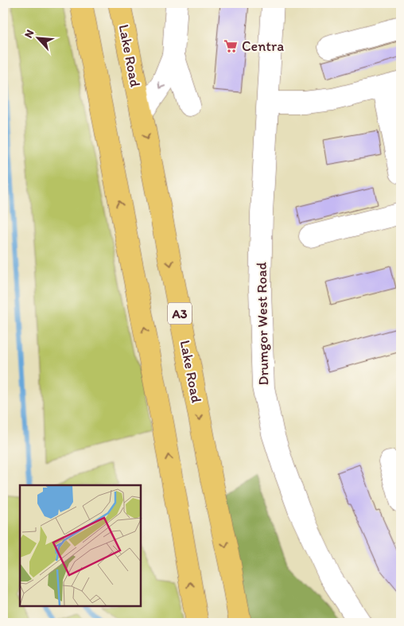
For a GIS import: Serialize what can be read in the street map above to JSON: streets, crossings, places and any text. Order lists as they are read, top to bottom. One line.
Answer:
{"streets":{"highway":["Lake Road","A3"],"street":["Drumgor West Road"]},"places":{"supermarket":["Centra"]},"north":"top left"}
